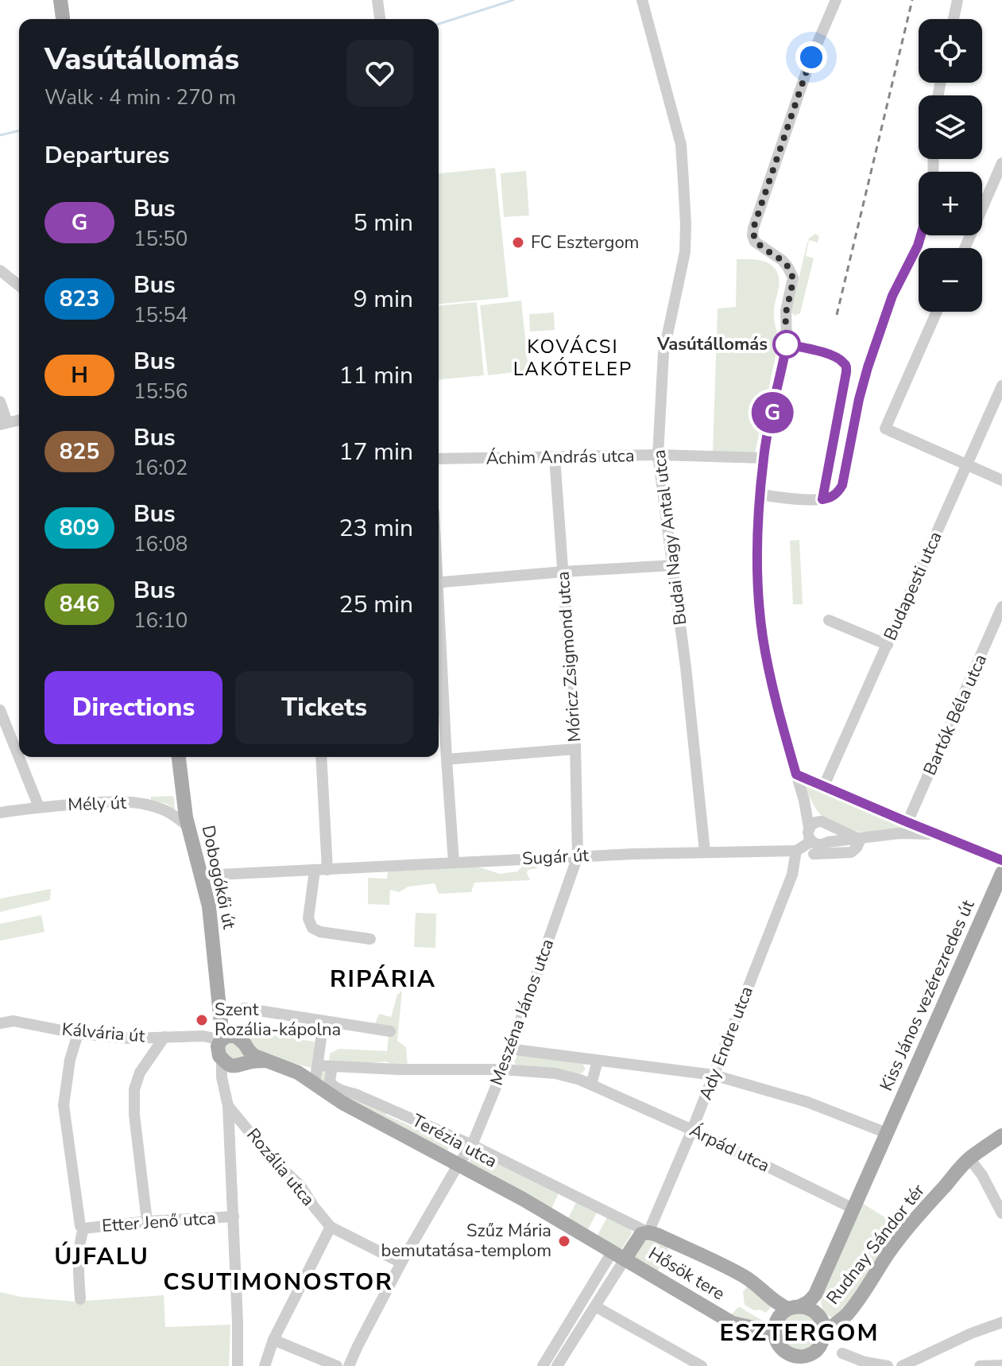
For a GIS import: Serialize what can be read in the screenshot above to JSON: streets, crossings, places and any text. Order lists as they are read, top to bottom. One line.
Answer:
{"streets":{"main road":["Dobogókői út","Kiss János vezérezredes út","Terézia utca","Rudnay Sándor tér","Hősök tere"],"street":["Áchim András utca","Budai Nagy Antal utca","Budapesti utca","Móricz Zsigmond utca","Bartók Béla utca","Mély út","Sugár út","Meszéna János utca","Kálvária út","Ady Endre utca","Árpád utca","Rozália utca","Etter Jenő utca"]},"crossings":[["Áchim András utca","Budai Nagy Antal utca"],["Áchim András utca","Móricz Zsigmond utca"],["Budai Nagy Antal utca","Sugár út"],["Móricz Zsigmond utca","Sugár út"],["Móricz Zsigmond utca","Meszéna János utca"],["Mély út","Dobogókői út"],["Sugár út","Dobogókői út"],["Sugár út","Meszéna János utca"],["Sugár út","Ady Endre utca"],["Dobogókői út","Kálvária út"],["Dobogókői út","Terézia utca"],["Kiss János vezérezredes út","Rudnay Sándor tér"],["Meszéna János utca","Terézia utca"],["Meszéna János utca","Árpád utca"],["Meszéna János utca","Rozália utca"],["Kálvária út","Terézia utca"],["Kálvária út","Etter Jenő utca"],["Ady Endre utca","Terézia utca"],["Ady Endre utca","Árpád utca"],["Ady Endre utca","Hősök tere"],["Terézia utca","Árpád utca"],["Terézia utca","Hősök tere"],["Árpád utca","Rudnay Sándor tér"],["Rudnay Sándor tér","Hősök tere"]],"districts":["KOVÁCSI LAKÓTELEP","RIPÁRIA","ÚJFALU","CSUTIMONOSTOR","ESZTERGOM"],"places":["FC Esztergom","Vasútállomás","Szent Rozália-kápolna","Szűz Mária bemutatása-templom"],"lines":["bus line G"],"page":{"on_map":"G","map_buttons":["+","−"],"heading":[["Vasútállomás","Walk · 4 min · 270 m"],"Departures"],"list":[{"mark":"G","name":"Bus","note":"15:50","value":"5 min"},{"mark":"823","name":"Bus","note":"15:54","value":"9 min"},{"mark":"H","name":"Bus","note":"15:56","value":"11 min"},{"mark":"825","name":"Bus","note":"16:02","value":"17 min"},{"mark":"809","name":"Bus","note":"16:08","value":"23 min"},{"mark":"846","name":"Bus","note":"16:10","value":"25 min"}],"buttons":["Directions","Tickets"]}}
